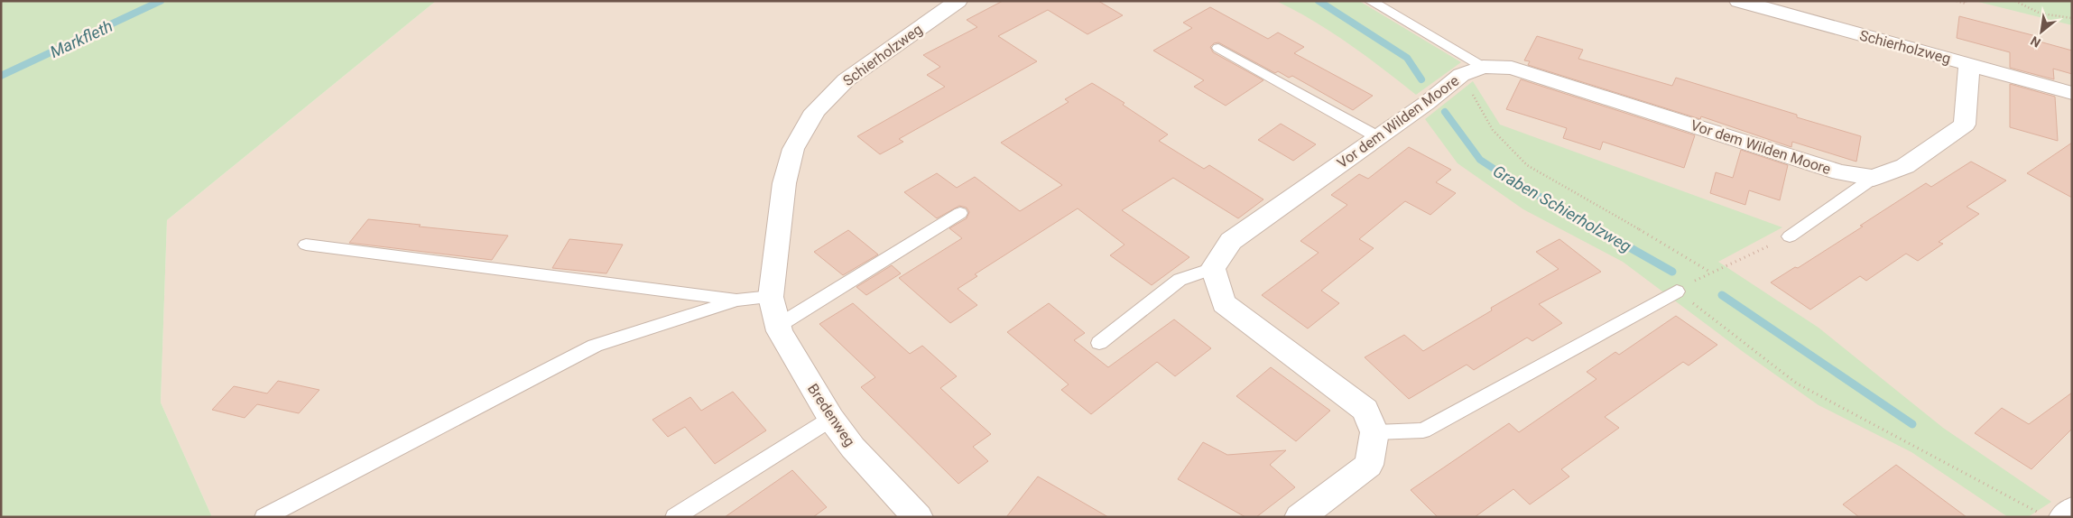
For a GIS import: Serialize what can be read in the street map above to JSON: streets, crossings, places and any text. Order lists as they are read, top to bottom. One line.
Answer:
{"streets":{"street":["Schierholzweg","Vor dem Wilden Moore","Bredenweg"]},"crossings":[["Schierholzweg","Vor dem Wilden Moore"],["Schierholzweg","Bredenweg"]],"water":["Markfleth","Graben Schierholzweg"],"north":"bottom left"}
